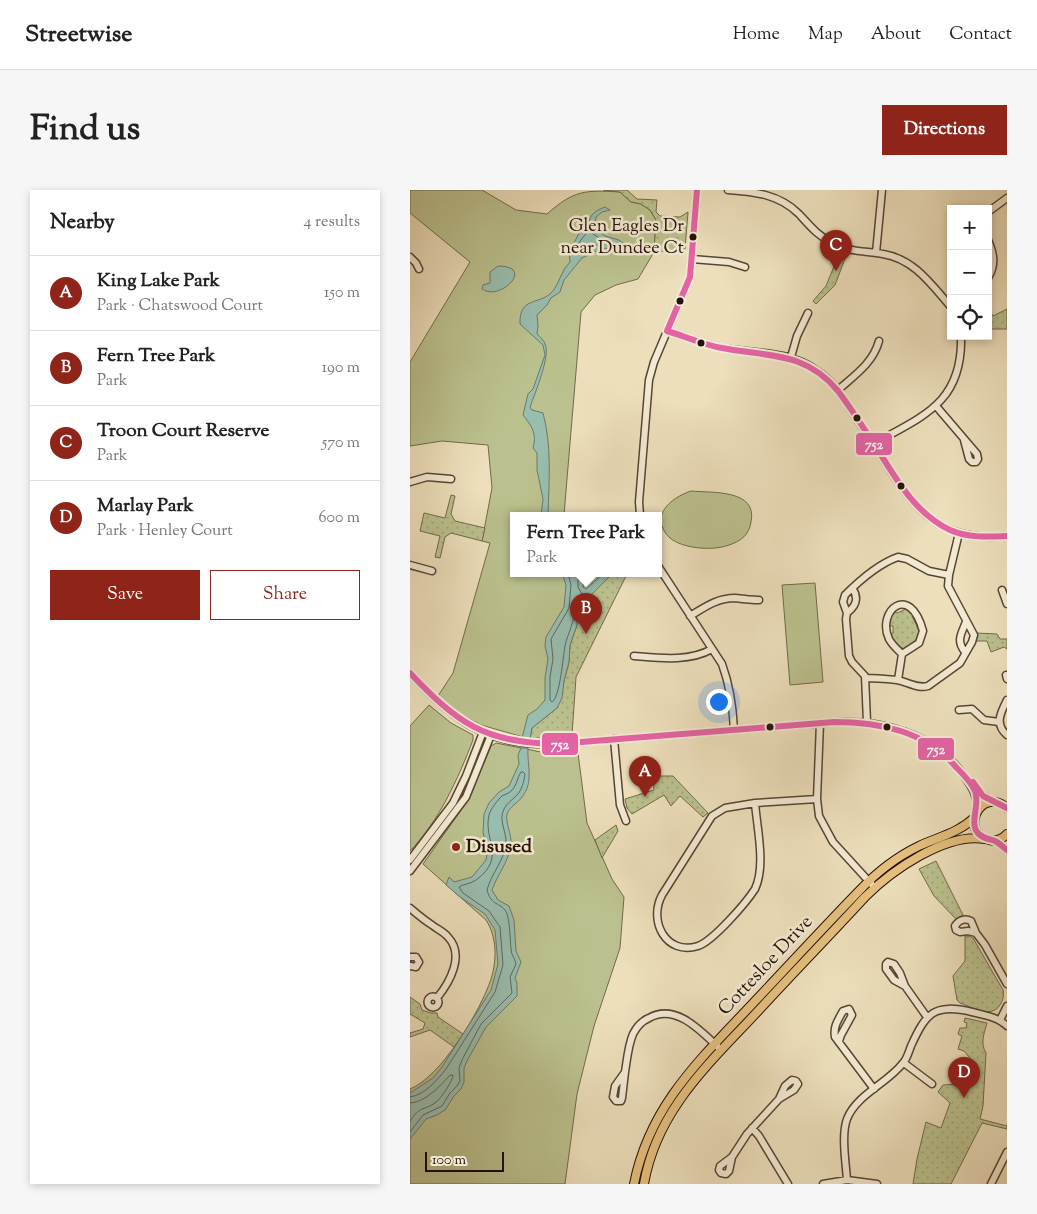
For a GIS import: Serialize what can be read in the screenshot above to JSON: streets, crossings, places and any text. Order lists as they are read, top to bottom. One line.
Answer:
{"streets":{"main road":["Cottesloe Drive"]},"places":["Glen Eagles Dr near Dundee Ct","Disused"],"lines":["transit line 752"],"scale_bar":"100 m","page":{"header":"Streetwise","nav":["Home","Map","About","Contact"],"title":"Find us","buttons":["Directions",["Save","Share"]],"heading":["Nearby","4 results"],"map_buttons":["+","−"],"pins":["C","B","A","D"],"list":[{"mark":"A","name":"King Lake Park","note":"Park · Chatswood Court","value":"150 m"},{"mark":"B","name":"Fern Tree Park","note":"Park","value":"190 m"},{"mark":"C","name":"Troon Court Reserve","note":"Park","value":"570 m"},{"mark":"D","name":"Marlay Park","note":"Park · Henley Court","value":"600 m"}],"popup":["Fern Tree Park","Park"],"scale":"100 m"}}
